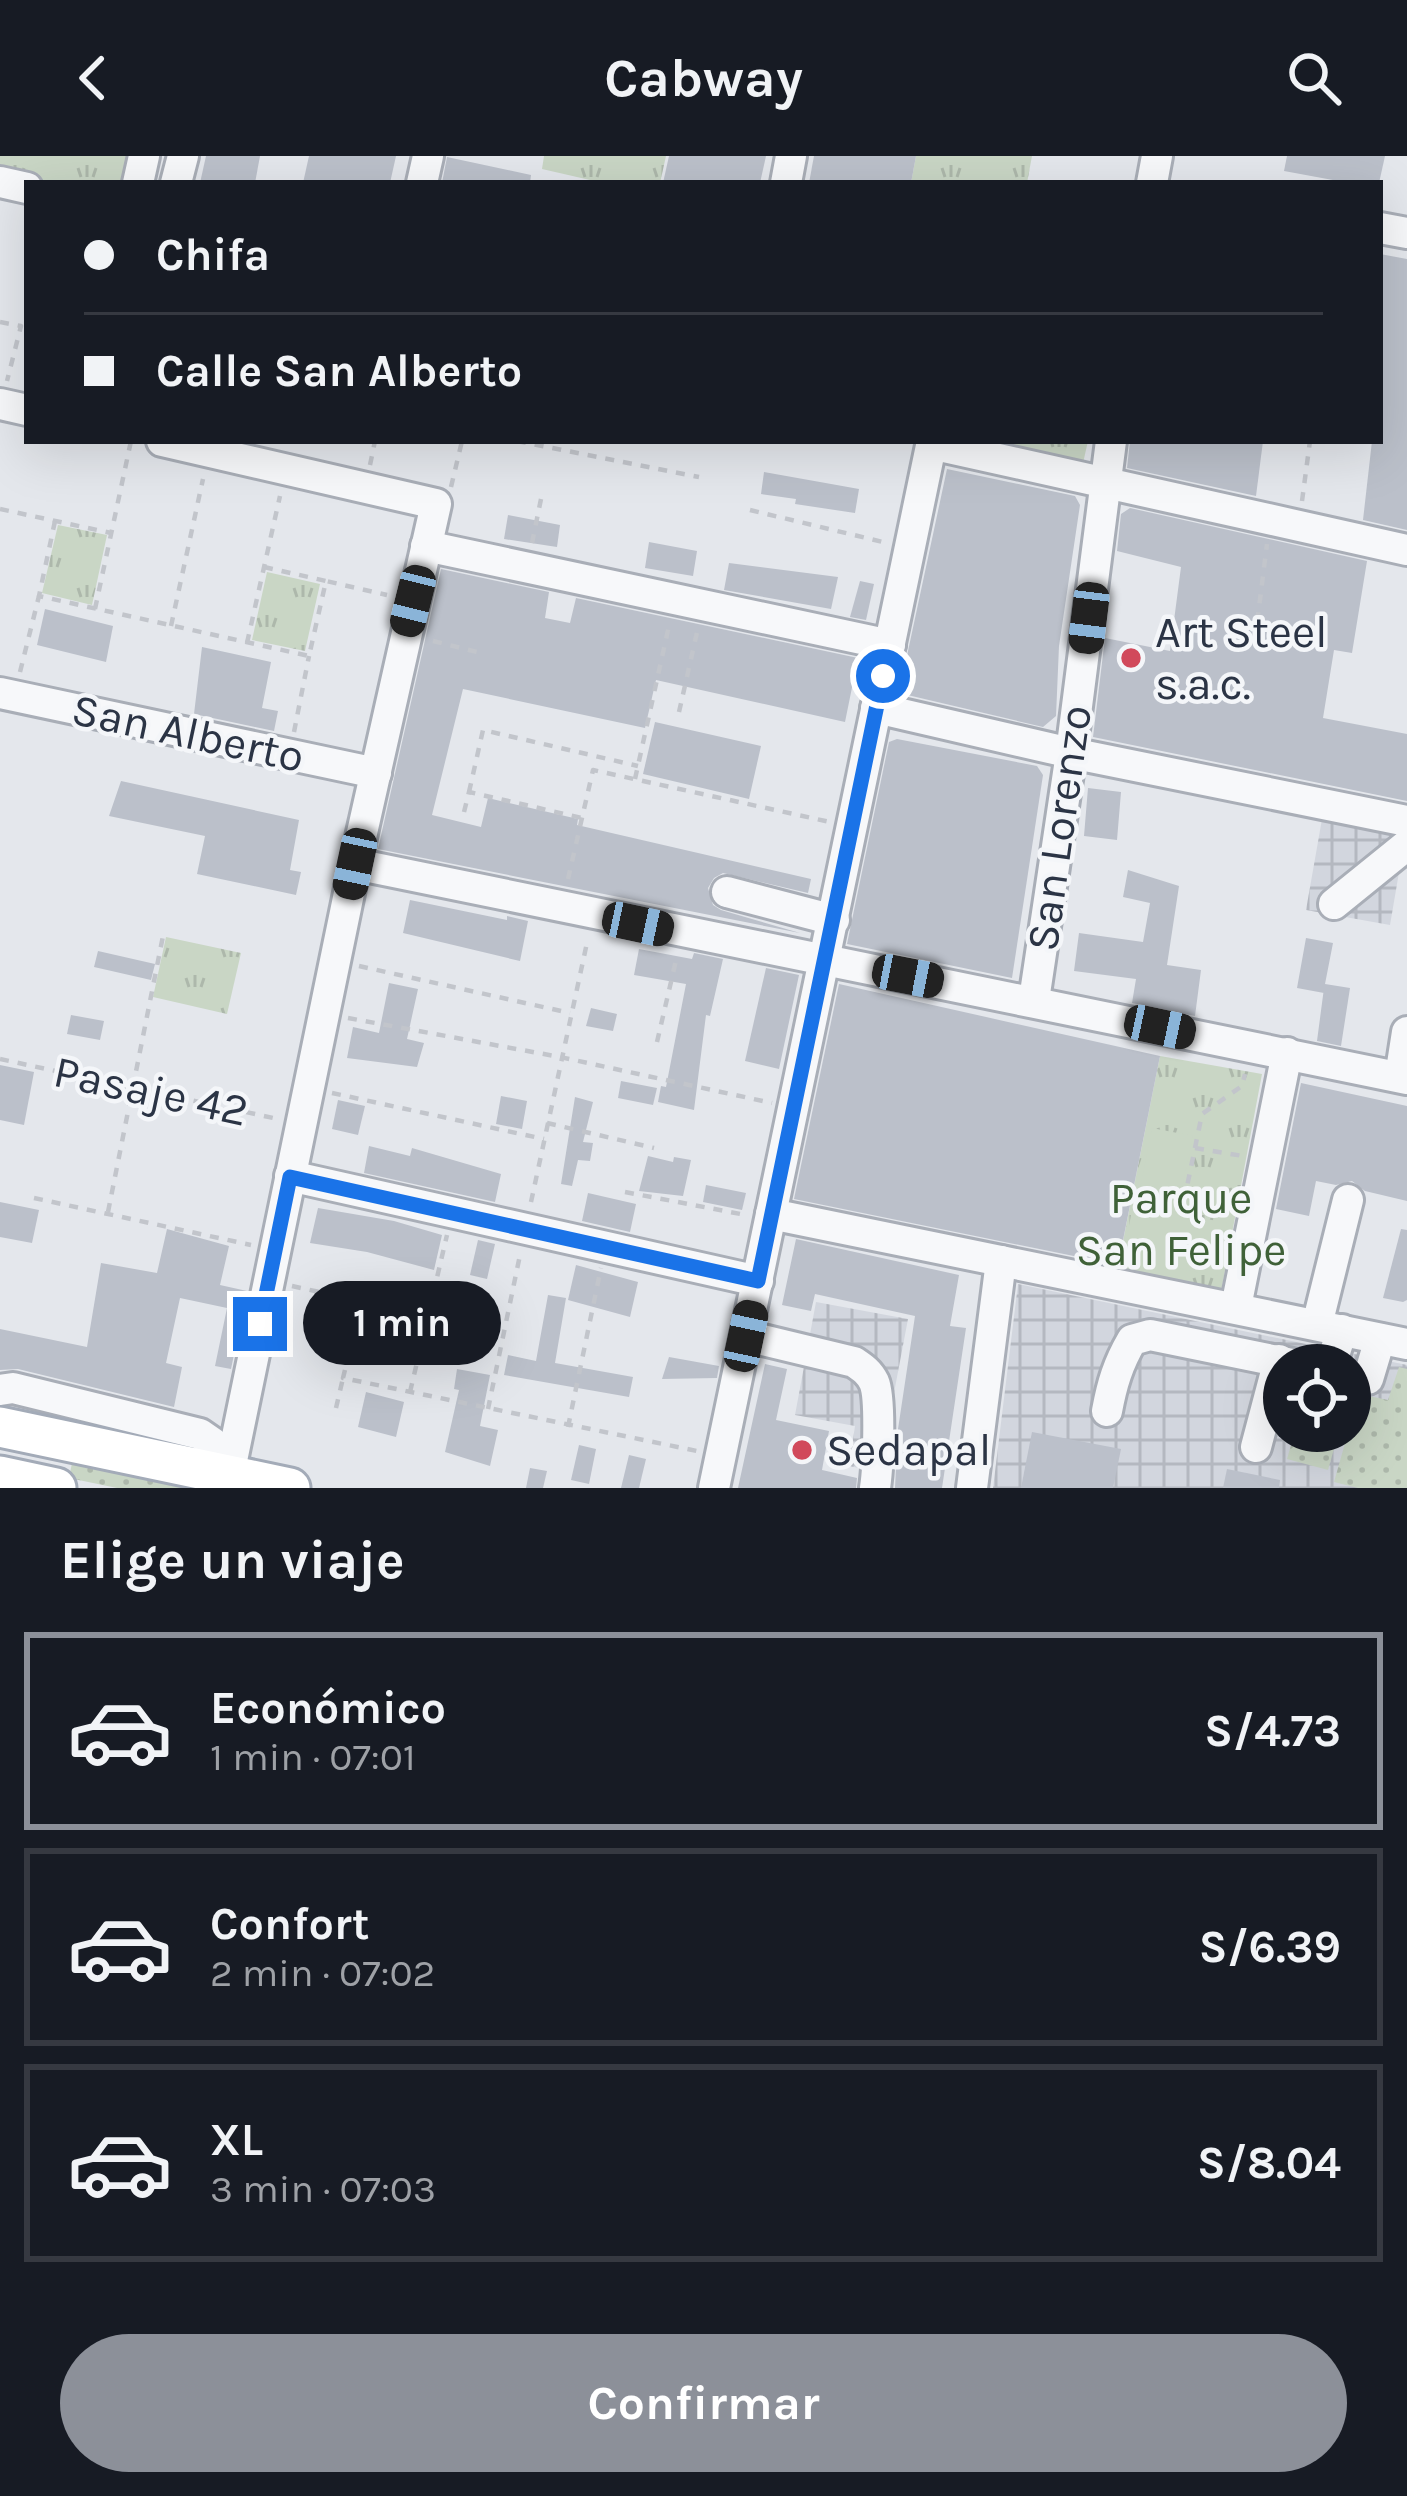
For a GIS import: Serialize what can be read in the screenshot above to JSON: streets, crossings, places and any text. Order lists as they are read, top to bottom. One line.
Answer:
{"streets":{"street":["San Alberto","San Lorenzo"],"path":["Pasaje 42"]},"parks":["Parque San Felipe"],"places":["Art Steel s.a.c.","Sedapal"],"page":{"header":"Cabway","banner":["Chifa","Calle San Alberto"],"bubble":"1 min","heading":"Elige un viaje","list":[{"name":"Económico","note":"1 min · 07:01","value":"S/4.73"},{"name":"Confort","note":"2 min · 07:02","value":"S/6.39"},{"name":"XL","note":"3 min · 07:03","value":"S/8.04"}],"buttons":"Confirmar"}}
